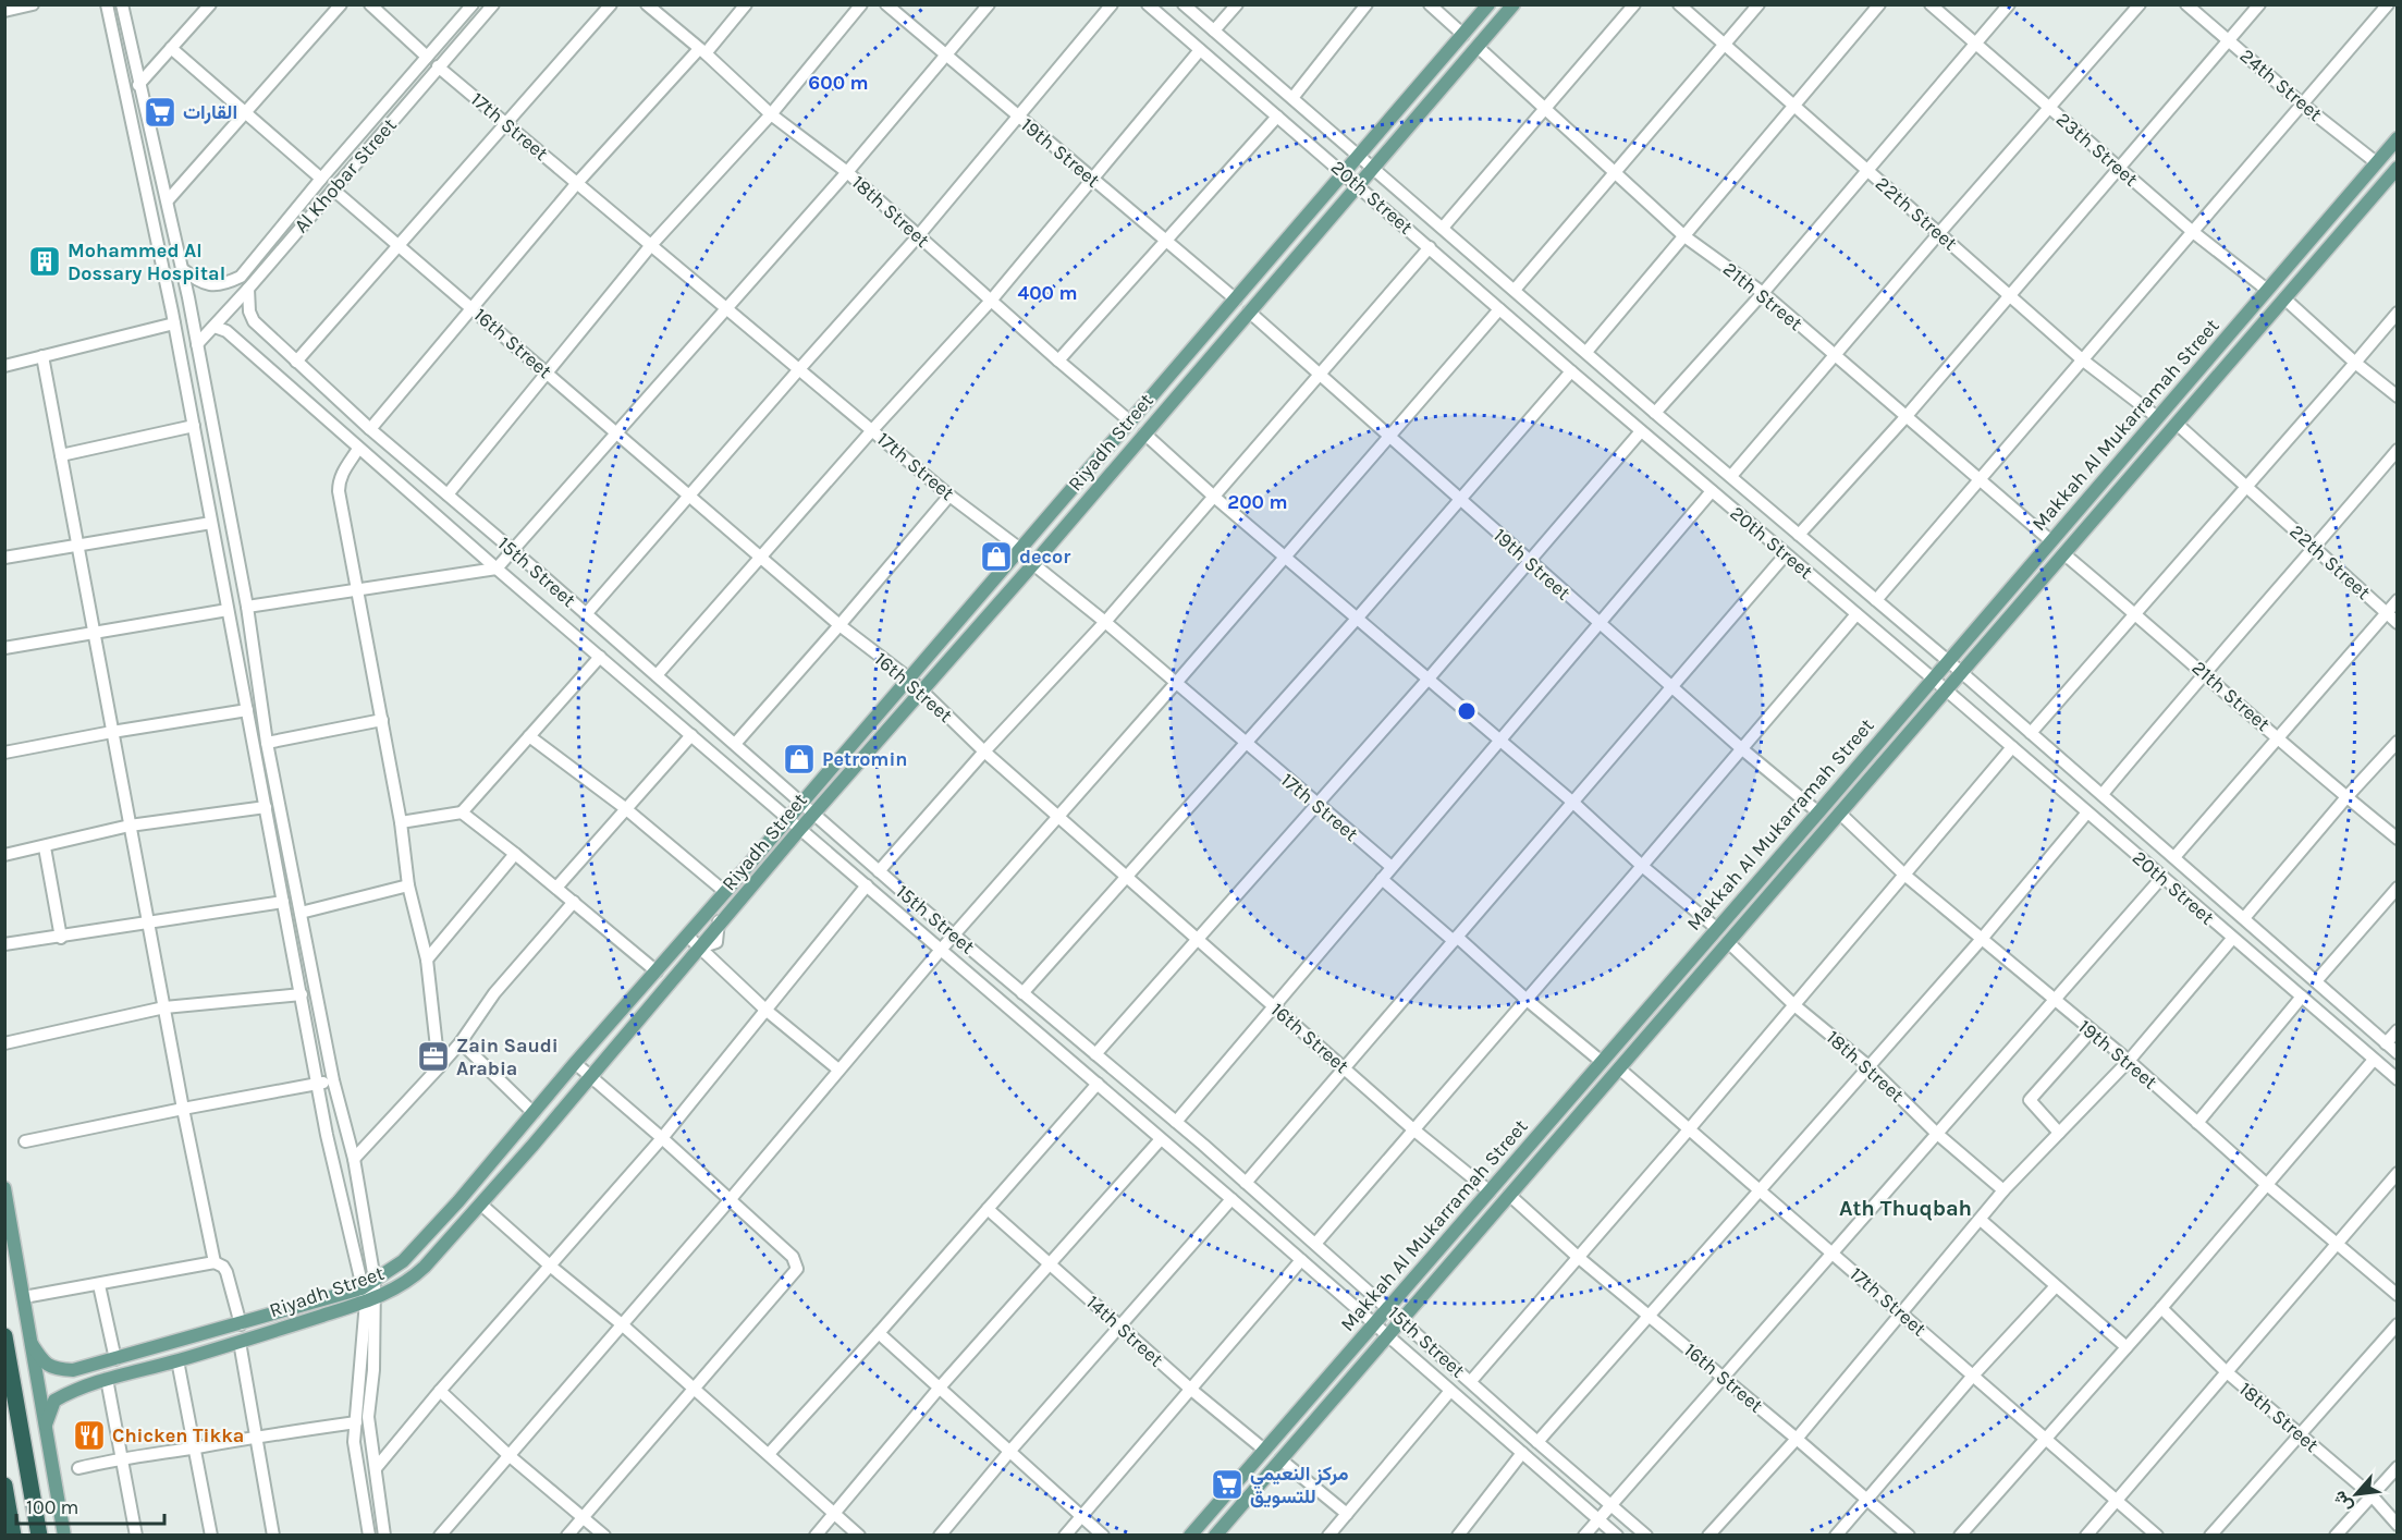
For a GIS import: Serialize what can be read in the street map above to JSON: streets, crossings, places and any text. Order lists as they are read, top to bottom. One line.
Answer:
{"streets":{"main road":["Makkah Al Mukarramah Street","Riyadh Street"],"street":["24th Street","17th Street","23th Street","19th Street","Al Khobar Street","20th Street","18th Street","22th Street","21th Street","16th Street","15th Street","14th Street"]},"crossings":[["24th Street","Makkah Al Mukarramah Street"],["17th Street","Al Khobar Street"],["17th Street","Makkah Al Mukarramah Street"],["17th Street","Riyadh Street"],["23th Street","Makkah Al Mukarramah Street"],["19th Street","Makkah Al Mukarramah Street"],["19th Street","Riyadh Street"],["Al Khobar Street","16th Street"],["Al Khobar Street","15th Street"],["20th Street","Makkah Al Mukarramah Street"],["20th Street","Riyadh Street"],["18th Street","Makkah Al Mukarramah Street"],["18th Street","Riyadh Street"],["22th Street","Makkah Al Mukarramah Street"],["21th Street","Makkah Al Mukarramah Street"],["21th Street","Riyadh Street"],["16th Street","Makkah Al Mukarramah Street"],["16th Street","Riyadh Street"],["Makkah Al Mukarramah Street","15th Street"],["Makkah Al Mukarramah Street","14th Street"],["Riyadh Street","15th Street"]],"districts":["Ath Thuqbah"],"places":{"supermarket":["القارات","مركز النعيمي للتسويق"],"building":["Mohammed Al Dossary Hospital"],"shop":["decor","Petromin"],"office":["Zain Saudi Arabia"],"restaurant":["Chicken Tikka"]},"scale_bar":"100 m","north":"bottom left","rings":["600 m","400 m","200 m"]}
